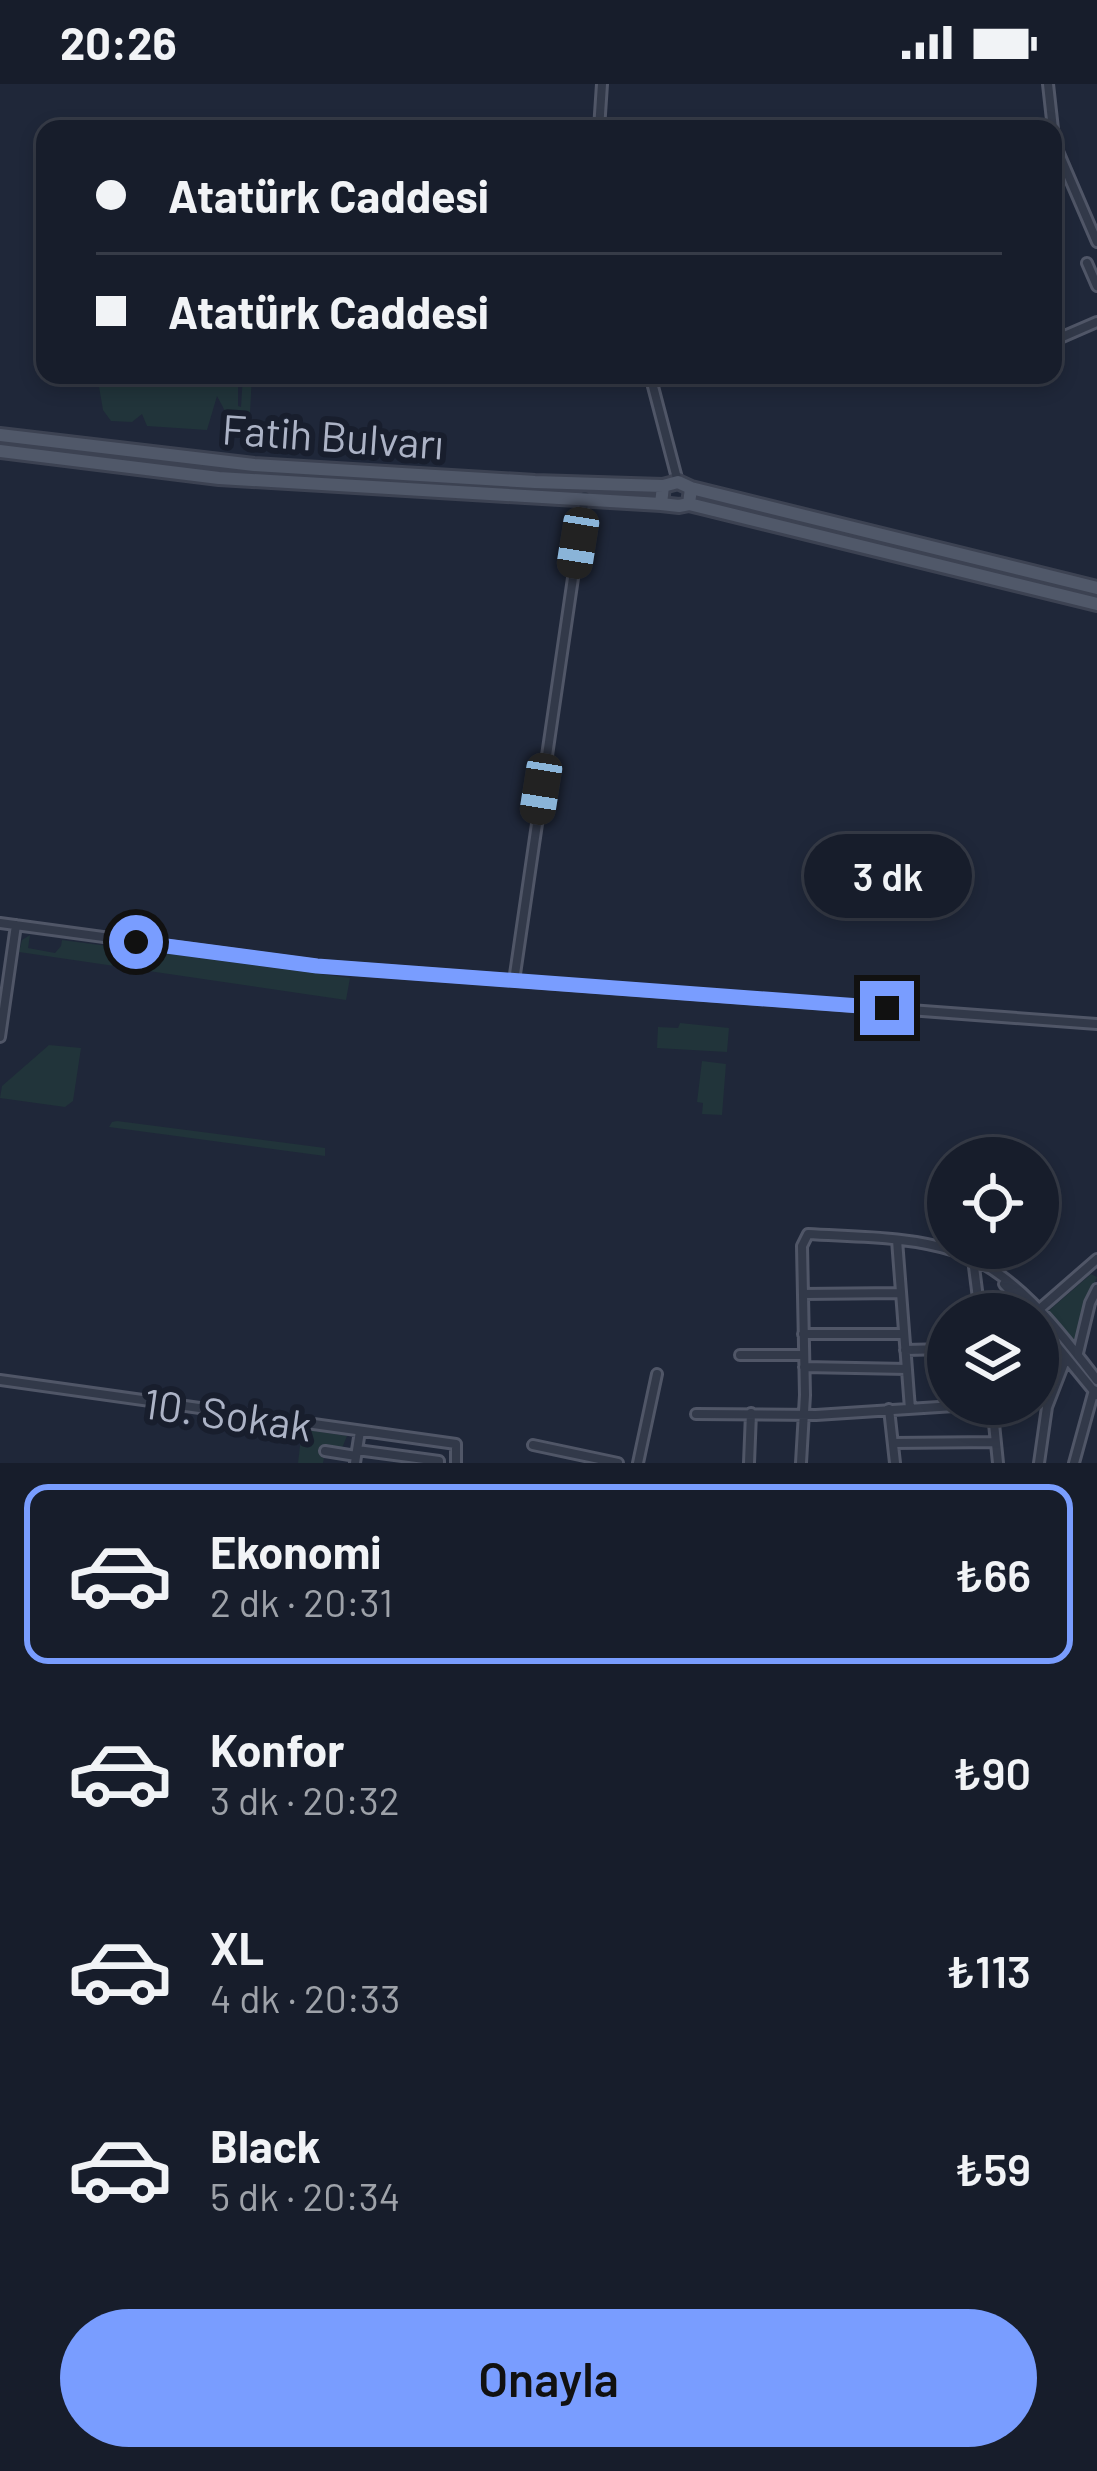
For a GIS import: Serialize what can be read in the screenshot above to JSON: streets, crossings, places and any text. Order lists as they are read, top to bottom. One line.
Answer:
{"streets":{"main road":["Fatih Bulvarı"],"street":["10. Sokak"]},"page":{"status":"20:26","banner":["Atatürk Caddesi","Atatürk Caddesi"],"bubble":"3 dk","list":[{"name":"Ekonomi","note":"2 dk · 20:31","value":"₺66"},{"name":"Konfor","note":"3 dk · 20:32","value":"₺90"},{"name":"XL","note":"4 dk · 20:33","value":"₺113"},{"name":"Black","note":"5 dk · 20:34","value":"₺59"}],"buttons":"Onayla"}}
